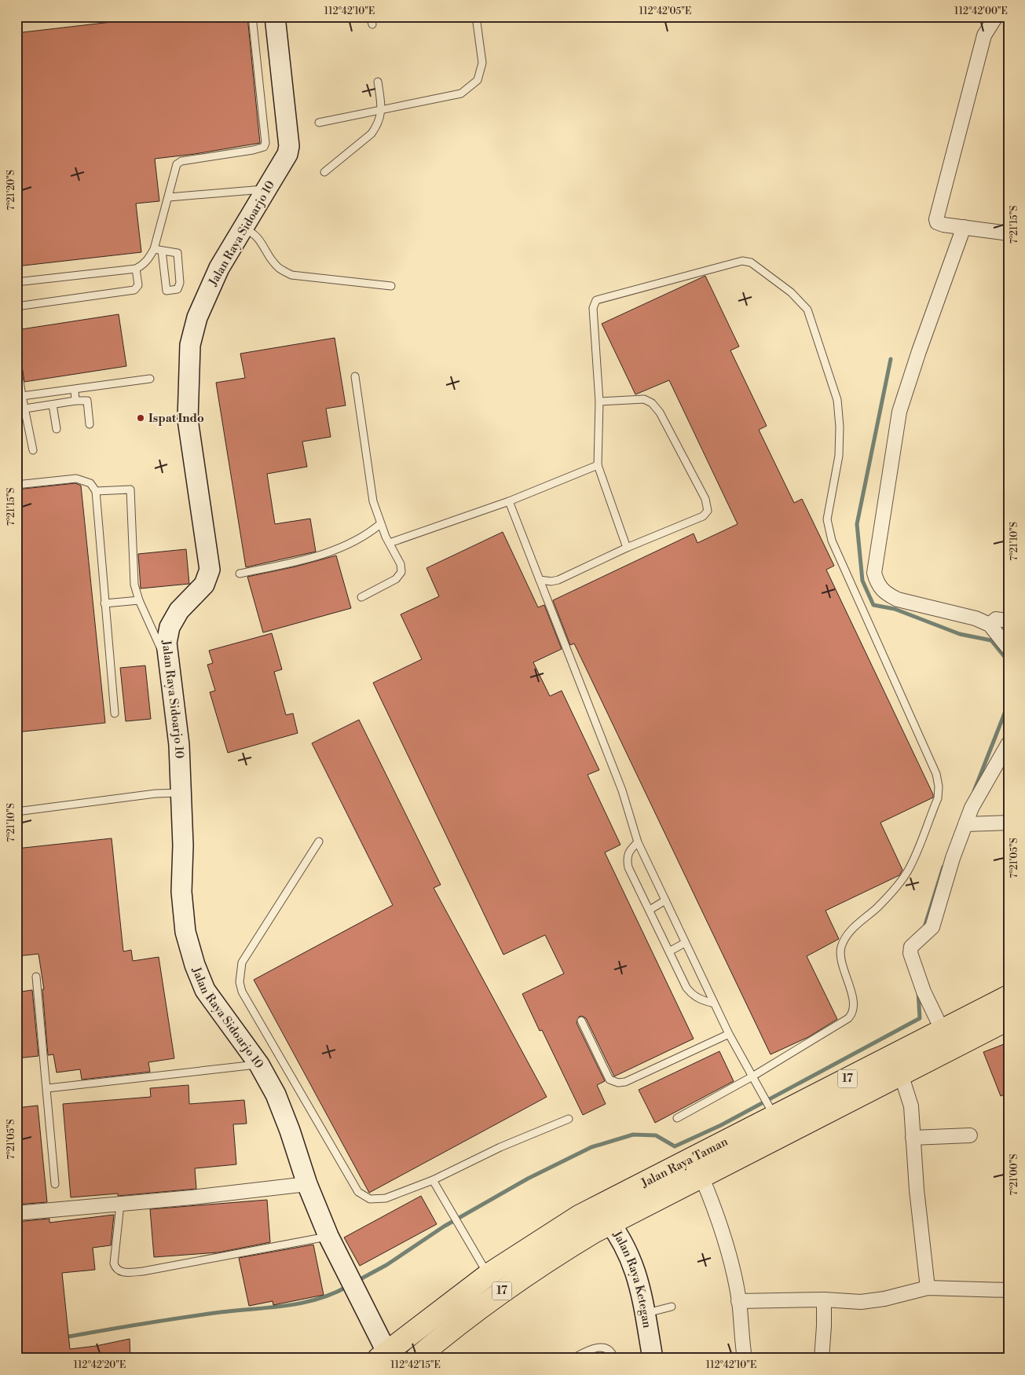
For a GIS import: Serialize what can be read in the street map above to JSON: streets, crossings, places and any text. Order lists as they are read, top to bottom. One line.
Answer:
{"streets":{"highway":["17","Jalan Raya Taman"],"street":["Jalan Raya Sidoarjo 10","Jalan Raya Ketegan"]},"crossings":[["Jalan Raya Sidoarjo 10","Jalan Raya Taman"],["Jalan Raya Taman","Jalan Raya Ketegan"]],"places":["Ispat Indo"],"coordinates":["112°42'10\"E","112°42'05\"E","112°42'00\"E","7°21'20\"S","7°21'15\"S","7°21'10\"S","7°21'05\"S","7°21'00\"S","112°42'20\"E","112°42'15\"E"]}
